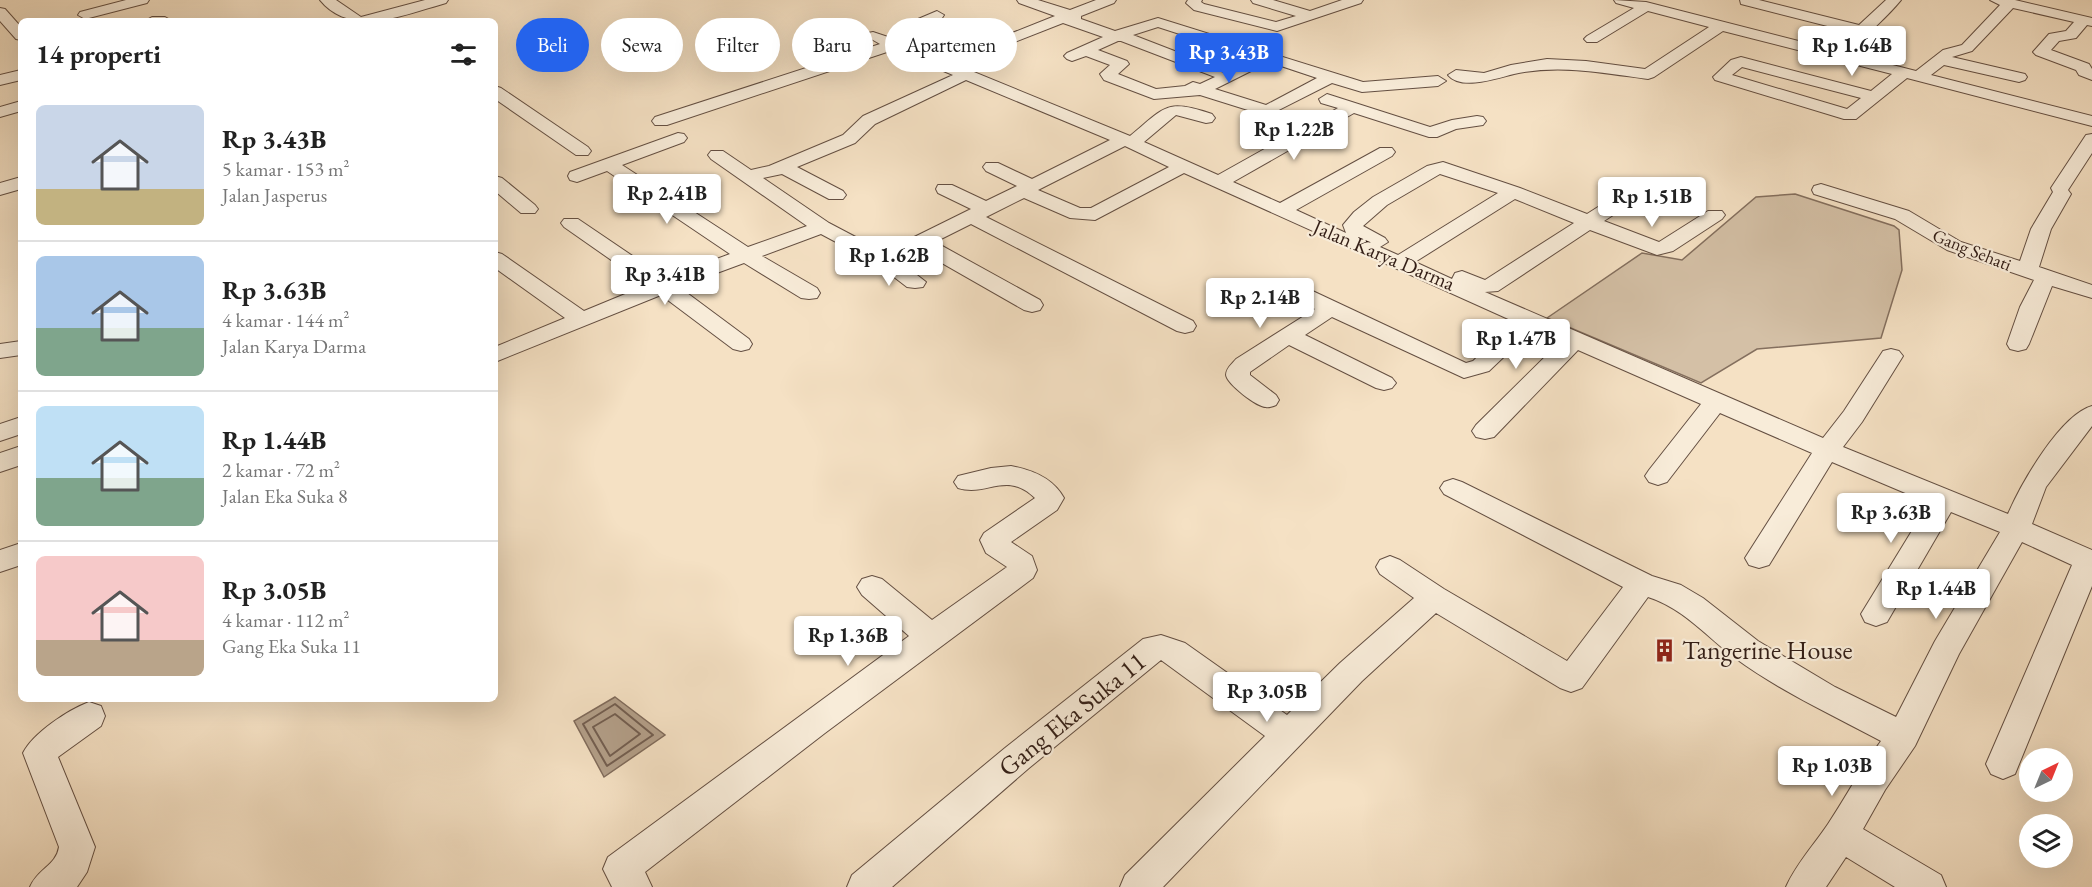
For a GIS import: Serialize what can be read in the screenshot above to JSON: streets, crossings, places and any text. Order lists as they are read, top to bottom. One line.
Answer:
{"streets":{"street":["Gang Sehati","Jalan Karya Darma","Gang Eka Suka 11"]},"places":{"building":["Tangerine House"]},"north":"top right","page":{"chip":["Beli","Sewa","Filter","Baru","Apartemen"],"heading":"14 properti","price":["Rp 1.64B","Rp 3.43B","Rp 1.22B","Rp 2.41B","Rp 1.51B","Rp 1.62B","Rp 3.41B","Rp 2.14B","Rp 1.47B","Rp 3.63B","Rp 1.44B","Rp 1.36B","Rp 3.05B","Rp 1.03B"],"list":[{"name":"Rp 3.43B","note":"5 kamar · 153 m² · Jalan Jasperus"},{"name":"Rp 3.63B","note":"4 kamar · 144 m² · Jalan Karya Darma"},{"name":"Rp 1.44B","note":"2 kamar · 72 m² · Jalan Eka Suka 8"},{"name":"Rp 3.05B","note":"4 kamar · 112 m² · Gang Eka Suka 11"}]}}
